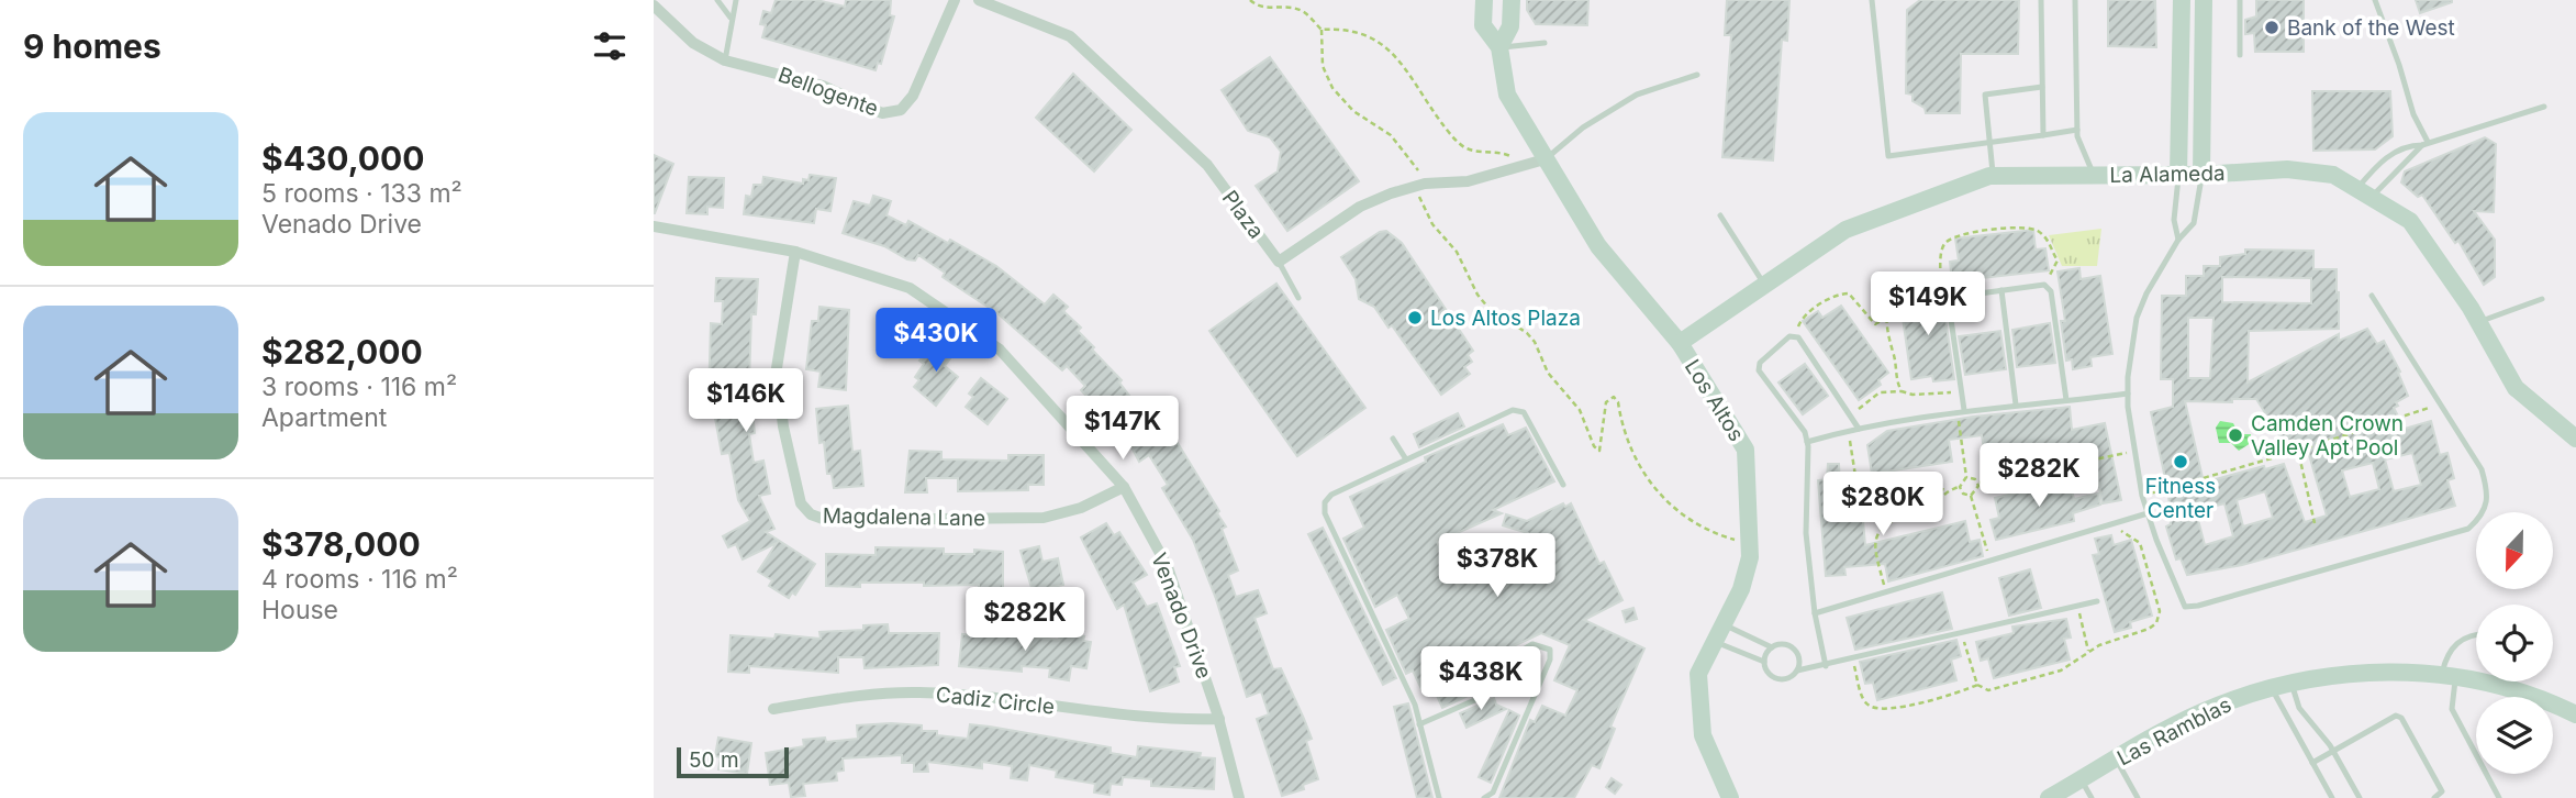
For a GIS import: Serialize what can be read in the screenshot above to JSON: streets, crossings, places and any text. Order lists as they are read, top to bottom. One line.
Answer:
{"streets":{"street":["Bellogente","La Alameda","Plaza","Los Altos","Magdalena Lane","Venado Drive","Cadiz Circle","Las Ramblas"]},"crossings":[["La Alameda","Los Altos"],["Magdalena Lane","Venado Drive"],["Venado Drive","Cadiz Circle"]],"places":["Bank of the West","Los Altos Plaza","Camden Crown Valley Apt Pool","Fitness Center"],"scale_bar":"50 m","north":"bottom","page":{"heading":"9 homes","list":[{"name":"$430,000","note":"5 rooms · 133 m² · Venado Drive"},{"name":"$282,000","note":"3 rooms · 116 m² · Apartment"},{"name":"$378,000","note":"4 rooms · 116 m² · House"}],"price":["$149K","$430K","$146K","$147K","$282K","$280K","$378K","$282K","$438K"],"scale":"50 m"}}
